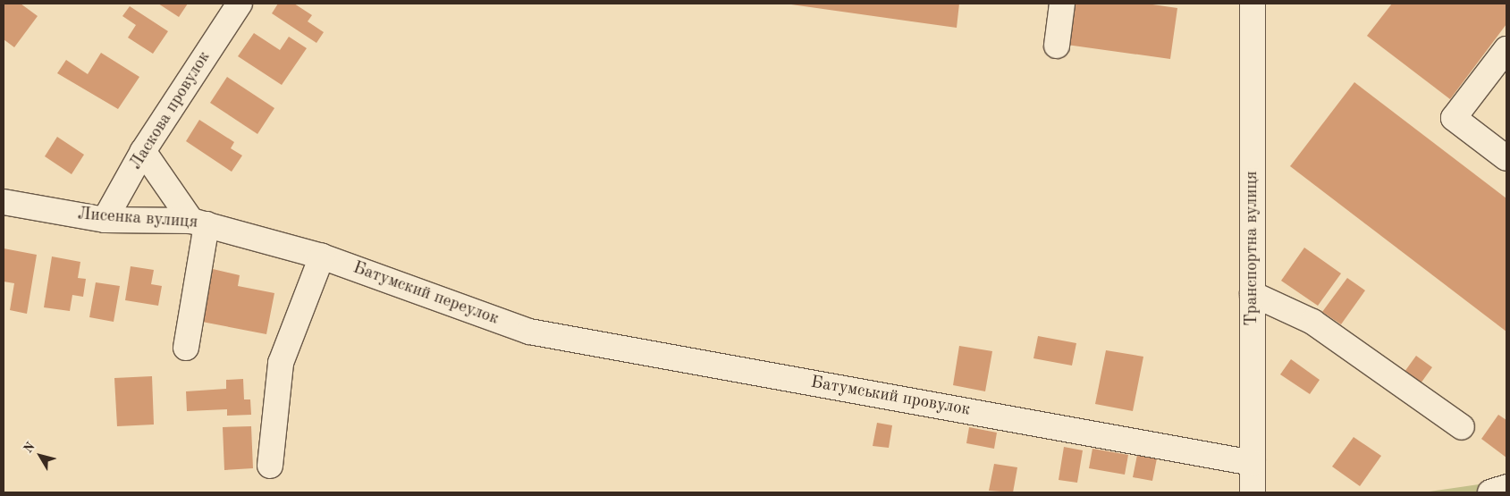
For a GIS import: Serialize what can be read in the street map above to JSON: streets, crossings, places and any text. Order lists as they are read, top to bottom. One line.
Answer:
{"streets":{"street":["Ласкова провулок","Лисенка вулиця","Транспортна вулиця","Батумский переулок","Батумський провулок"]},"crossings":[["Ласкова провулок","Лисенка вулиця"],["Лисенка вулиця","Батумский переулок"],["Транспортна вулиця","Батумський провулок"],["Батумский переулок","Батумський провулок"]],"north":"top left"}
